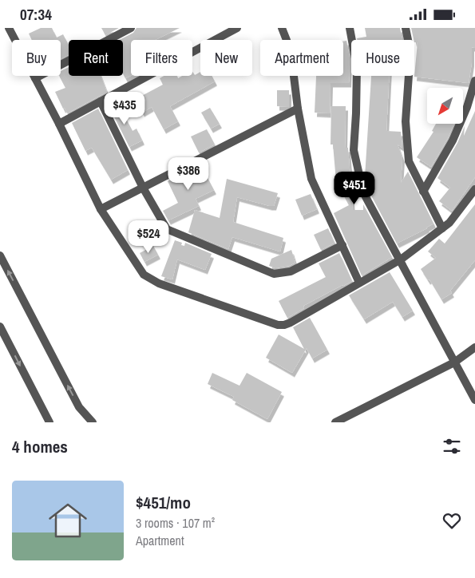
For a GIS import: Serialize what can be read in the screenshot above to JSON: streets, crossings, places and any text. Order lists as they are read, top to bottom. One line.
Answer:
{"north":"bottom left","page":{"status":"07:34","chip":["Buy","Rent","Filters","New","Apartment","House"],"price":["$435","$386","$451","$524"],"heading":"4 homes","list":[{"name":"$451/mo","note":"3 rooms · 107 m² · Apartment"}]}}
